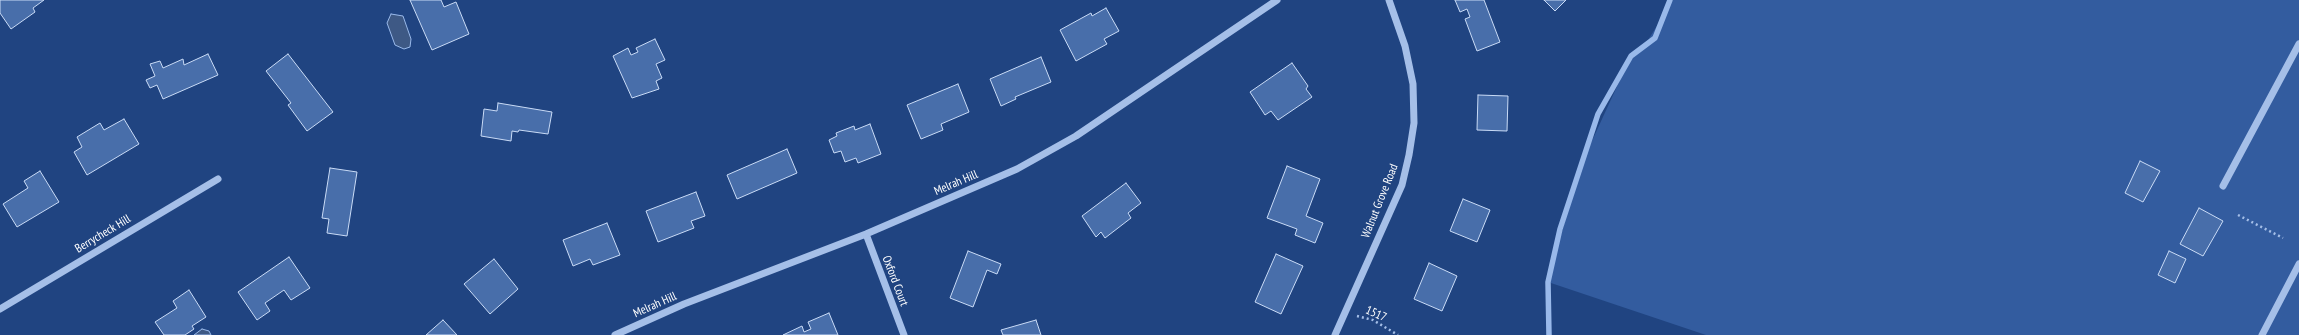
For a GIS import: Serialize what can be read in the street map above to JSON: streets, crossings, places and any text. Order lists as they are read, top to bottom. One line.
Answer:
{"streets":{"street":["Melrah Hill","Walnut Grove Road","Berrycheck Hill","Oxford Court"],"path":["1517"]},"crossings":[["Melrah Hill","Oxford Court"],["Walnut Grove Road","1517"]]}
